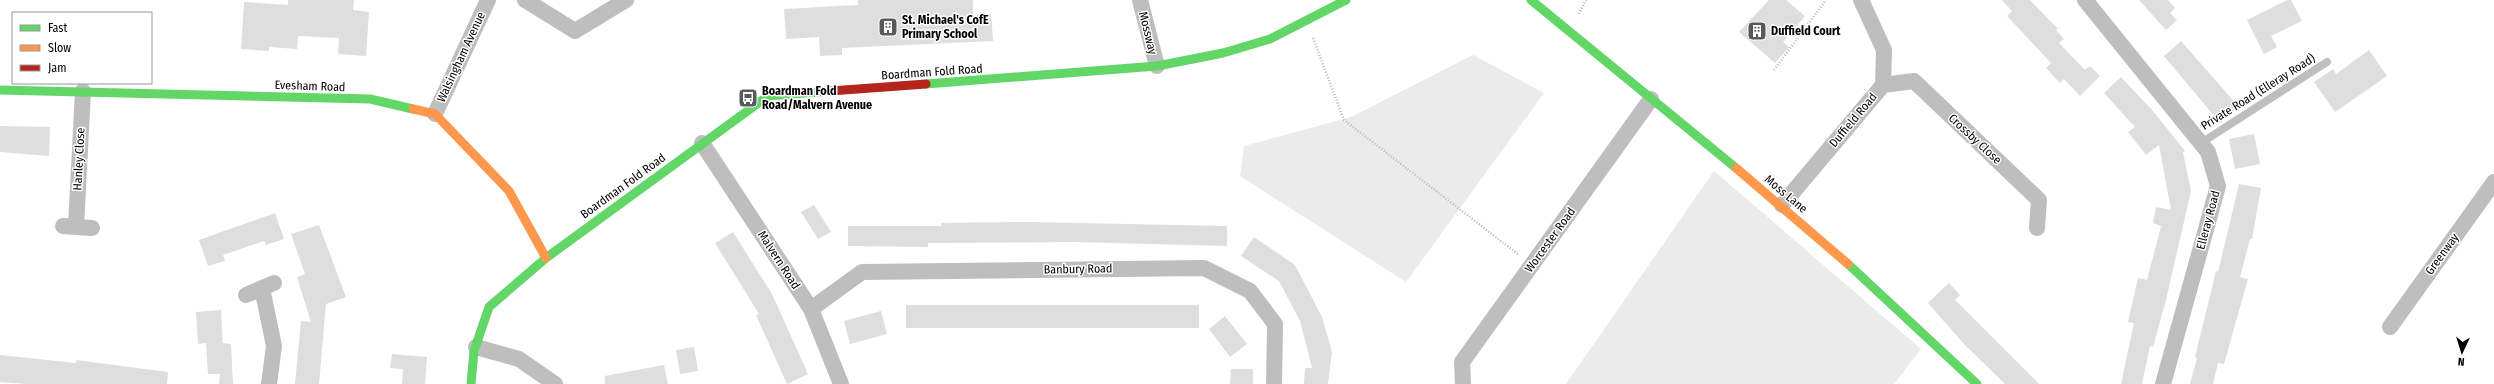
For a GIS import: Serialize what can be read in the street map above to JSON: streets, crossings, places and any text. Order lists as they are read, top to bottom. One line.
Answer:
{"streets":{"street":["Mossway","Walsingham Avenue","Boardman Fold Road","Evesham Road","Duffield Road","Crossby Close","Hanley Close","Moss Lane","Elleray Road","Worcester Road","Greenway","Malvern Road","Banbury Road"],"lane":["Private Road (Elleray Road)"]},"crossings":[["Mossway","Boardman Fold Road"],["Walsingham Avenue","Evesham Road"],["Boardman Fold Road","Malvern Road"],["Evesham Road","Hanley Close"],["Private Road (Elleray Road)","Elleray Road"],["Duffield Road","Crossby Close"],["Duffield Road","Moss Lane"],["Moss Lane","Worcester Road"],["Malvern Road","Banbury Road"]],"places":{"building":["St. Michael's CofE Primary School","Duffield Court"],"bus stop":["Boardman Fold Road/Malvern Avenue"]},"legend":["Fast","Slow","Jam"],"north":"bottom"}
